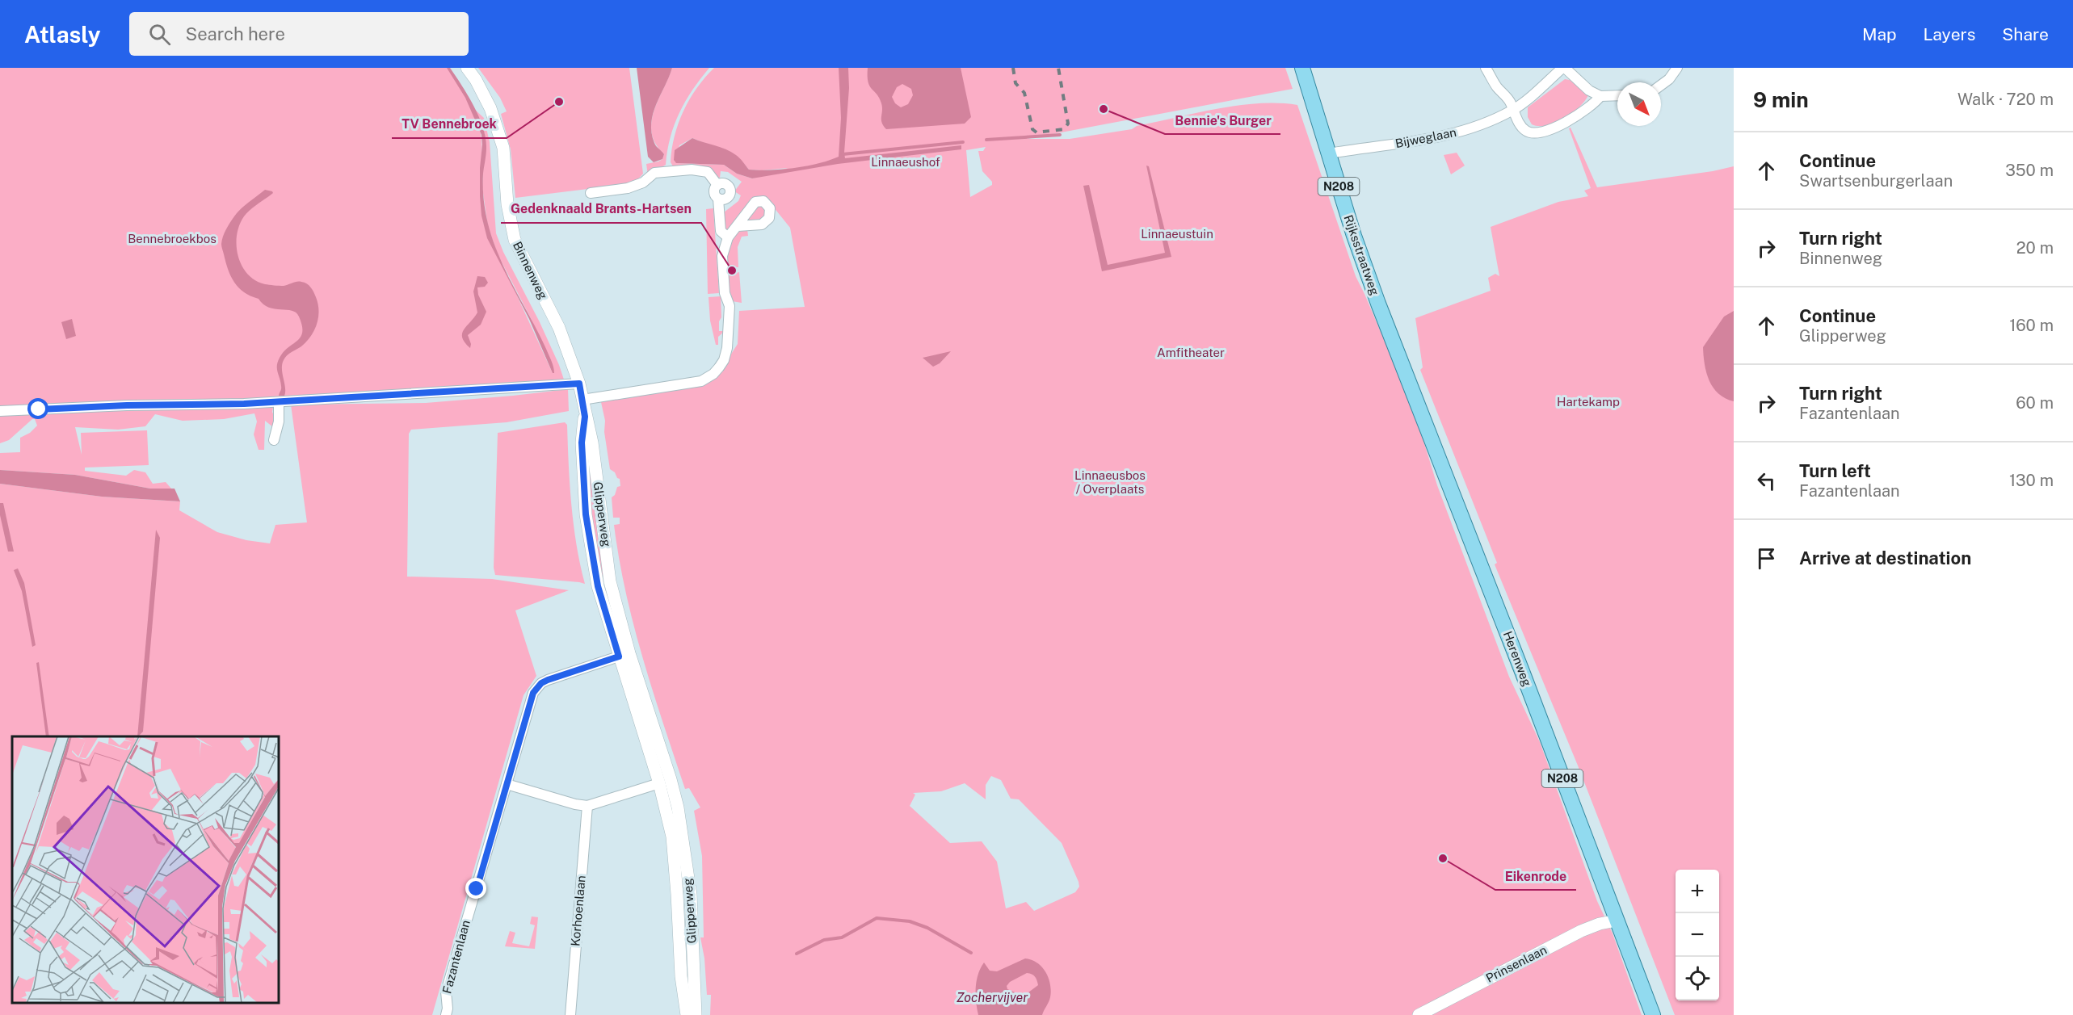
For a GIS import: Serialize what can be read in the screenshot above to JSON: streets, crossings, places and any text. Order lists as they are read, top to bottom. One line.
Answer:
{"streets":{"main road":["N208","Rijksstraatweg","Herenweg"],"street":["Bijweglaan","Binnenweg","Glipperweg","Korhoenlaan","Fazantenlaan","Prinsenlaan"]},"crossings":[["Bijweglaan","Rijksstraatweg"],["Rijksstraatweg","Herenweg"],["Binnenweg","Glipperweg"],["Glipperweg","Fazantenlaan"],["Herenweg","Prinsenlaan"]],"water":["Zochervijver"],"parks":["Linnaeushof","Linnaeustuin","Bennebroekbos","Amfitheater","Hartekamp","Linnaeusbos / Overplaats"],"places":["TV Bennebroek","Bennie's Burger","Gedenknaald Brants-Hartsen","Eikenrode"],"north":"bottom right","page":{"header":"Atlasly","search":"Search here","nav":["Map","Layers","Share"],"heading":["9 min","Walk · 720 m"],"list":[["Continue","Swartsenburgerlaan","350 m"],["Turn right","Binnenweg","20 m"],["Continue","Glipperweg","160 m"],["Turn right","Fazantenlaan","60 m"],["Turn left","Fazantenlaan","130 m"],"Arrive at destination"],"map_buttons":["+","−"]}}
